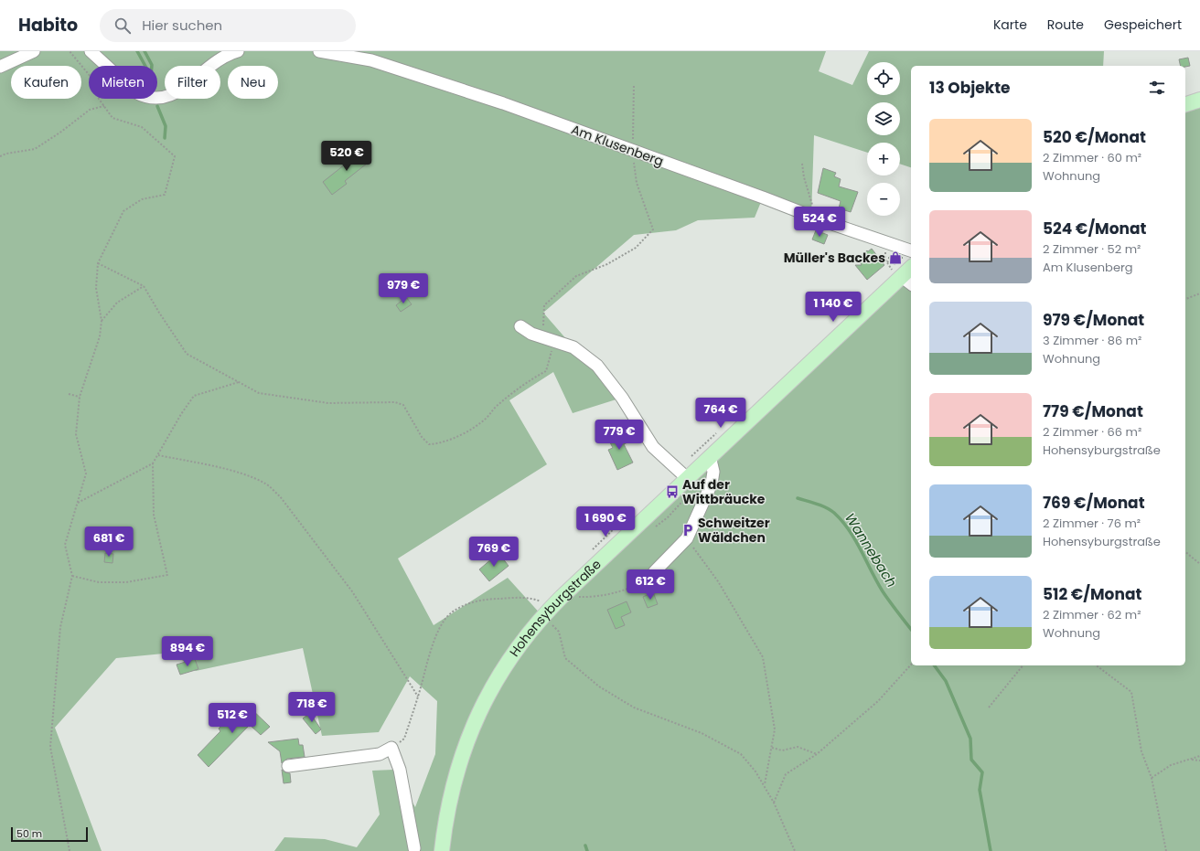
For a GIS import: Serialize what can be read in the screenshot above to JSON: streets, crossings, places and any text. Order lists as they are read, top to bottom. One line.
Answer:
{"streets":{"main road":["Hohensyburgstraße"],"street":["Am Klusenberg"]},"water":["Wannebach"],"places":{"shop":["Müller's Backes"],"bus stop":["Auf der Wittbräucke"],"parking":["Schweitzer Wäldchen"]},"scale_bar":"50 m","page":{"header":"Habito","search":"Hier suchen","nav":["Karte","Route","Gespeichert"],"map_buttons":["+","−"],"chip":["Kaufen","Mieten","Filter","Neu"],"heading":"13 Objekte","list":[{"name":"520 €/Monat","note":"2 Zimmer · 60 m² · Wohnung"},{"name":"524 €/Monat","note":"2 Zimmer · 52 m² · Am Klusenberg"},{"name":"979 €/Monat","note":"3 Zimmer · 86 m² · Wohnung"},{"name":"779 €/Monat","note":"2 Zimmer · 66 m² · Hohensyburgstraße"},{"name":"769 €/Monat","note":"2 Zimmer · 76 m² · Hohensyburgstraße"},{"name":"512 €/Monat","note":"2 Zimmer · 62 m² · Wohnung"}],"price":["520 €","524 €","979 €","1 140 €","764 €","779 €","1 690 €","681 €","769 €","612 €","894 €","718 €","512 €"],"scale":"50 m"}}
